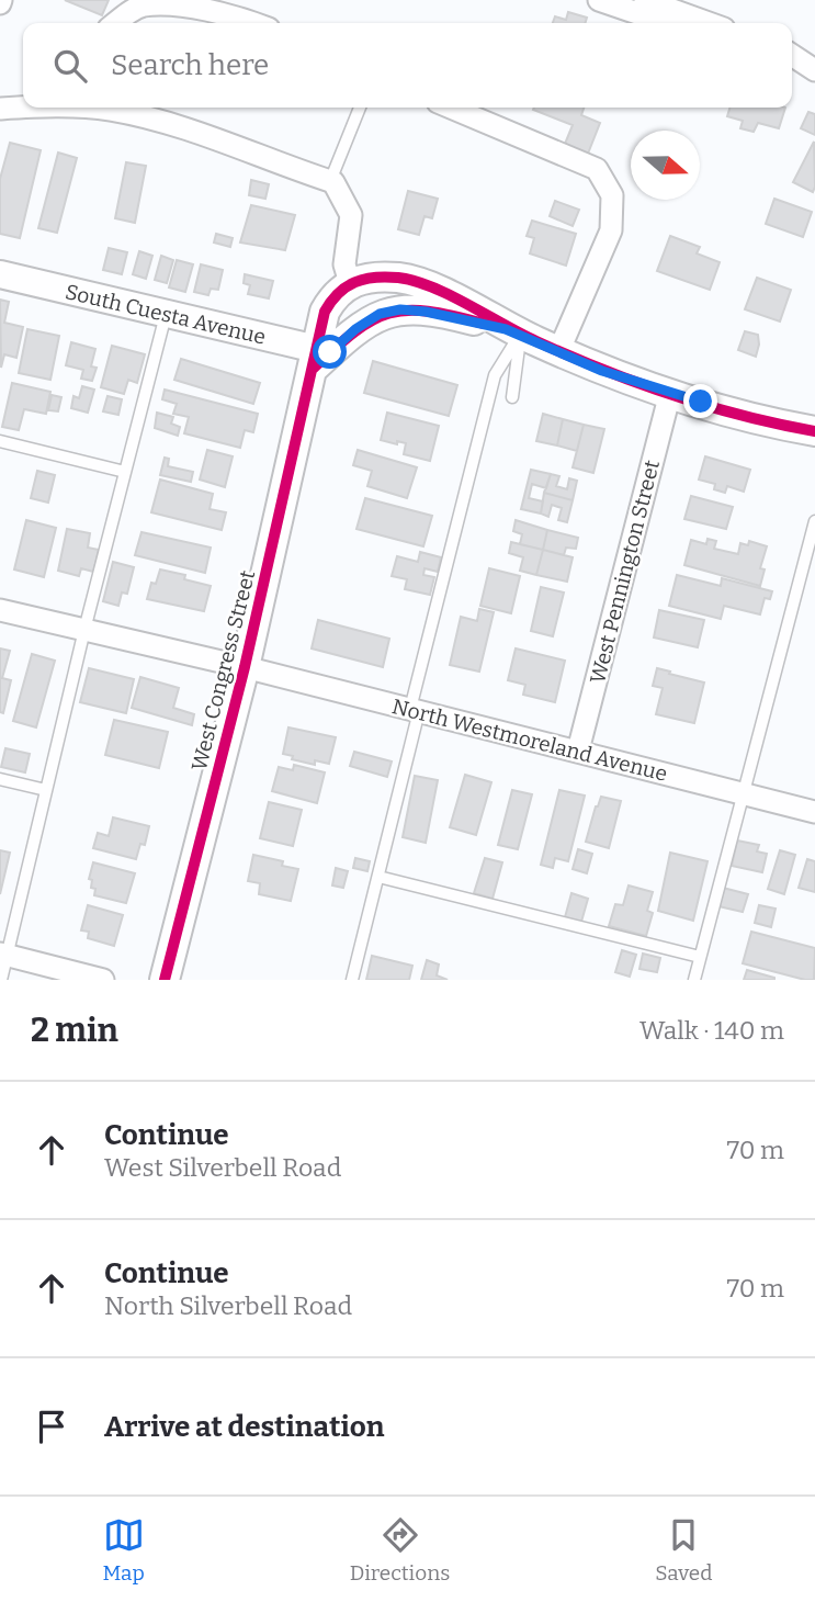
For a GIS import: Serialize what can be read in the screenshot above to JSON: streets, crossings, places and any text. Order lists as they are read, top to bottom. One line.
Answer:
{"streets":{"main road":["West Congress Street"],"street":["South Cuesta Avenue","West Pennington Street","North Westmoreland Avenue"]},"crossings":[["South Cuesta Avenue","West Congress Street"],["West Pennington Street","North Westmoreland Avenue"],["West Congress Street","North Westmoreland Avenue"]],"north":"right","page":{"search":"Search here","heading":["2 min","Walk · 140 m"],"list":[["Continue","West Silverbell Road","70 m"],["Continue","North Silverbell Road","70 m"],"Arrive at destination"],"nav":["Map","Directions","Saved"]}}
